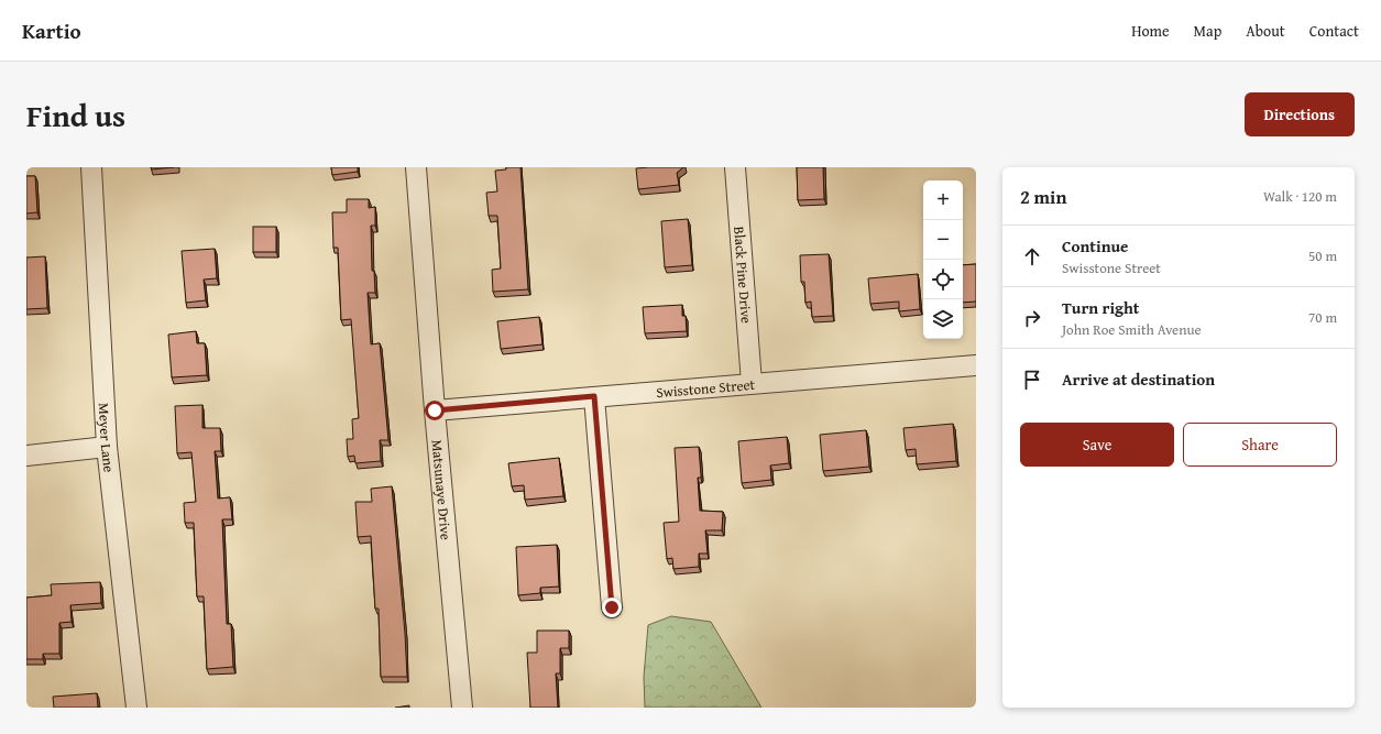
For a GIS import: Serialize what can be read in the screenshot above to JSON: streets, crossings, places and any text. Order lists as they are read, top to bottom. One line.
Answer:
{"streets":{"street":["Black Pine Drive","Swisstone Street","Meyer Lane","Matsunaye Drive"]},"crossings":[["Black Pine Drive","Swisstone Street"],["Swisstone Street","Matsunaye Drive"]],"page":{"header":"Kartio","nav":["Home","Map","About","Contact"],"title":"Find us","buttons":["Directions",["Save","Share"]],"heading":["2 min","Walk · 120 m"],"map_buttons":["+","−"],"list":[["Continue","Swisstone Street","50 m"],["Turn right","John Roe Smith Avenue","70 m"],"Arrive at destination"]}}
